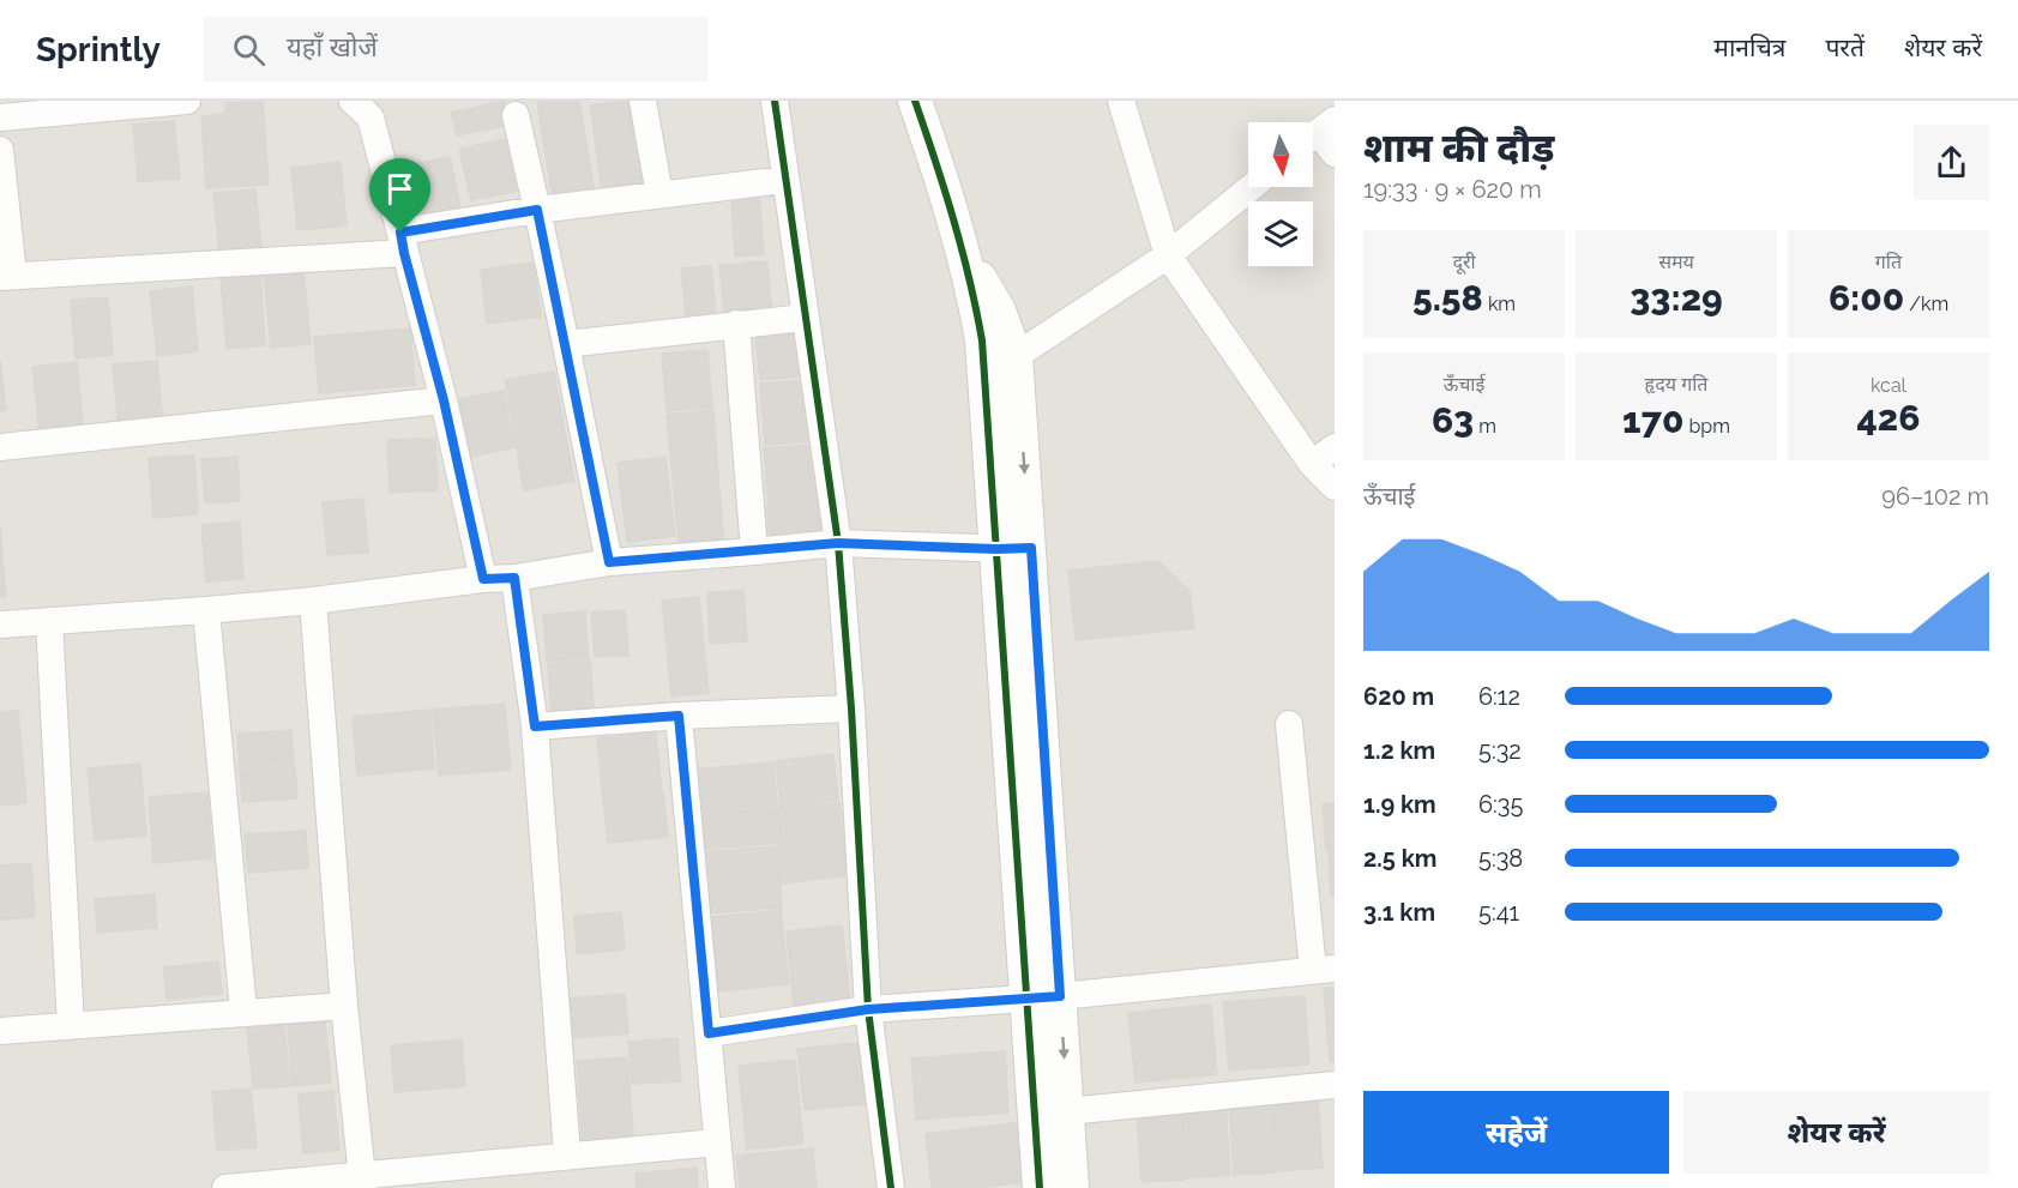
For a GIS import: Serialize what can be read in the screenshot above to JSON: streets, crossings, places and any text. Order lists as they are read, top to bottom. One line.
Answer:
{"north":"bottom","page":{"header":"Sprintly","search":"यहाँ खोजें","nav":["मानचित्र","परतें","शेयर करें"],"heading":["शाम की दौड़","19:33 · 9 × 620 m"],"stats":[["दूरी","5.58 km"],["समय","33:29"],["गति","6:00 /km"],["ऊँचाई","63 m"],["हृदय गति","170 bpm"],["kcal","426"]],"chart":["ऊँचाई","96–102 m"],"list":[{"name":"620 m","note":"6:12"},{"name":"1.2 km","note":"5:32"},{"name":"1.9 km","note":"6:35"},{"name":"2.5 km","note":"5:38"},{"name":"3.1 km","note":"5:41"}],"buttons":["सहेजें","शेयर करें"]}}
